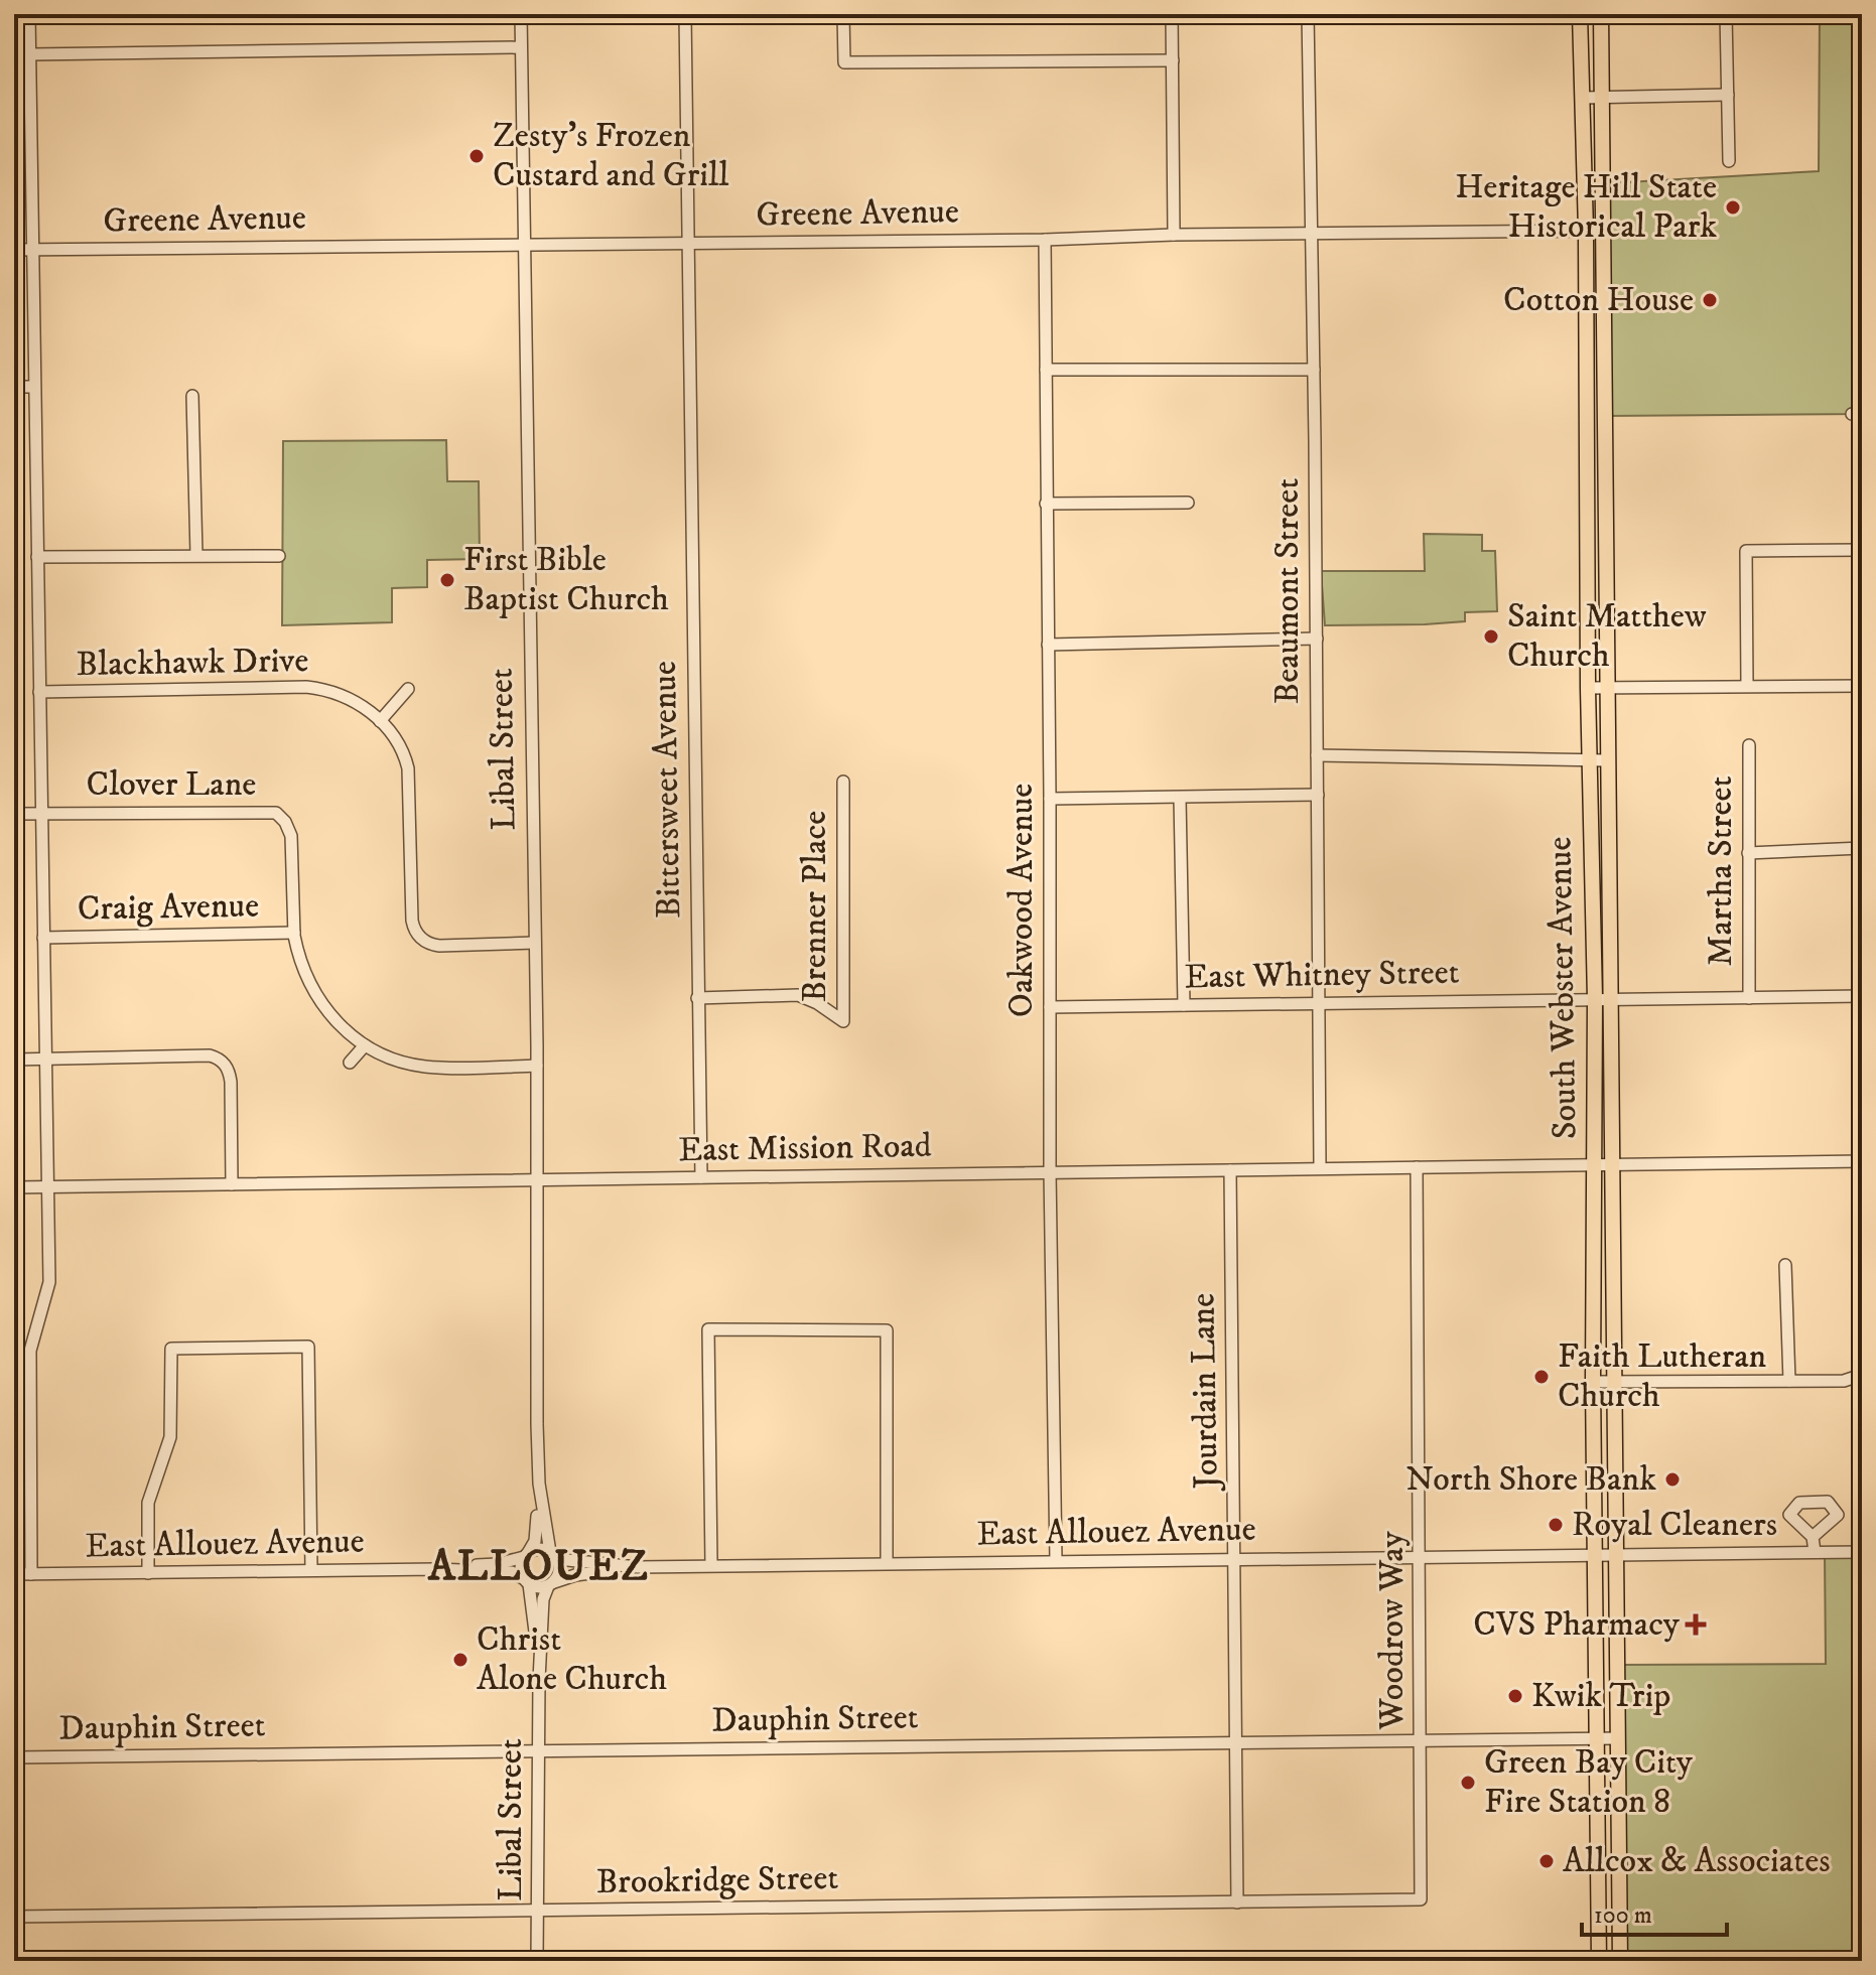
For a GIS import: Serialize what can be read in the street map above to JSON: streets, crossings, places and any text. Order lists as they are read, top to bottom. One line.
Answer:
{"streets":{"main road":["South Webster Avenue"],"street":["Greene Avenue","Beaumont Street","Blackhawk Drive","Libal Street","Clover Lane","Bittersweet Avenue","Martha Street","Oakwood Avenue","Brenner Place","Craig Avenue","East Whitney Street","East Mission Road","Jourdain Lane","East Allouez Avenue","Woodrow Way","Dauphin Street","Brookridge Street"]},"crossings":[["Greene Avenue","Beaumont Street"],["Greene Avenue","Libal Street"],["Greene Avenue","Bittersweet Avenue"],["Greene Avenue","Oakwood Avenue"],["Greene Avenue","South Webster Avenue"],["Beaumont Street","East Whitney Street"],["Beaumont Street","East Mission Road"],["Blackhawk Drive","Libal Street"],["Libal Street","Clover Lane"],["Libal Street","East Mission Road"],["Libal Street","East Allouez Avenue"],["Libal Street","Dauphin Street"],["Libal Street","Brookridge Street"],["Clover Lane","Craig Avenue"],["Bittersweet Avenue","Brenner Place"],["Bittersweet Avenue","East Mission Road"],["Martha Street","East Whitney Street"],["Oakwood Avenue","East Whitney Street"],["Oakwood Avenue","East Mission Road"],["Oakwood Avenue","East Allouez Avenue"],["East Whitney Street","South Webster Avenue"],["South Webster Avenue","East Mission Road"],["South Webster Avenue","East Allouez Avenue"],["South Webster Avenue","Dauphin Street"],["East Mission Road","Jourdain Lane"],["East Mission Road","Woodrow Way"],["Jourdain Lane","East Allouez Avenue"],["Jourdain Lane","Dauphin Street"],["Jourdain Lane","Brookridge Street"],["East Allouez Avenue","Woodrow Way"],["Woodrow Way","Dauphin Street"],["Woodrow Way","Brookridge Street"]],"districts":["ALLOUEZ"],"places":{"other":["Zesty's Frozen Custard and Grill","Heritage Hill State Historical Park","Cotton House","First Bible Baptist Church","Saint Matthew Church","Faith Lutheran Church","North Shore Bank","Royal Cleaners","Christ Alone Church","Kwik Trip","Green Bay City Fire Station 8","Allcox & Associates"],"health":["CVS Pharmacy"]},"scale_bar":"100 m"}
